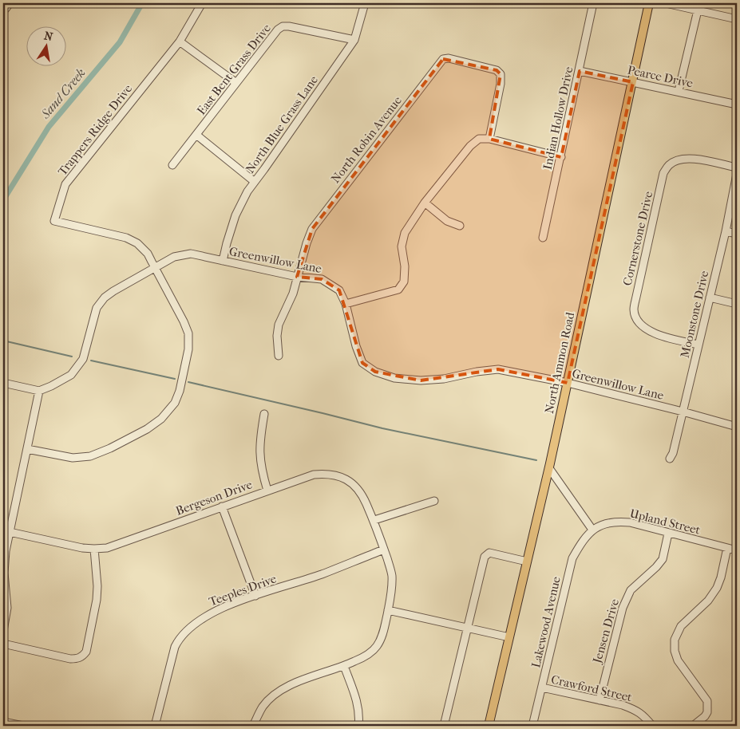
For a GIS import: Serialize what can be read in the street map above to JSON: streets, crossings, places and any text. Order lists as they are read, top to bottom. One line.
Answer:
{"streets":{"main road":["North Ammon Road"],"street":["East Bent Grass Drive","Pearce Drive","Indian Hollow Drive","North Blue Grass Lane","Trappers Ridge Drive","North Robin Avenue","Cornerstone Drive","Greenwillow Lane","Moonstone Drive","Bergeson Drive","Upland Street","Teeples Drive","Lakewood Avenue","Jensen Drive","Crawford Street"]},"crossings":[["East Bent Grass Drive","North Blue Grass Lane"],["Pearce Drive","Indian Hollow Drive"],["Pearce Drive","North Ammon Road"],["North Blue Grass Lane","Greenwillow Lane"],["Trappers Ridge Drive","Greenwillow Lane"],["North Robin Avenue","Greenwillow Lane"],["Cornerstone Drive","Moonstone Drive"],["Greenwillow Lane","Moonstone Drive"],["Greenwillow Lane","North Ammon Road"],["Bergeson Drive","Teeples Drive"],["Upland Street","Lakewood Avenue"],["Upland Street","Jensen Drive"],["Lakewood Avenue","Crawford Street"],["Jensen Drive","Crawford Street"]],"water":["Sand Creek"],"north":"top"}
